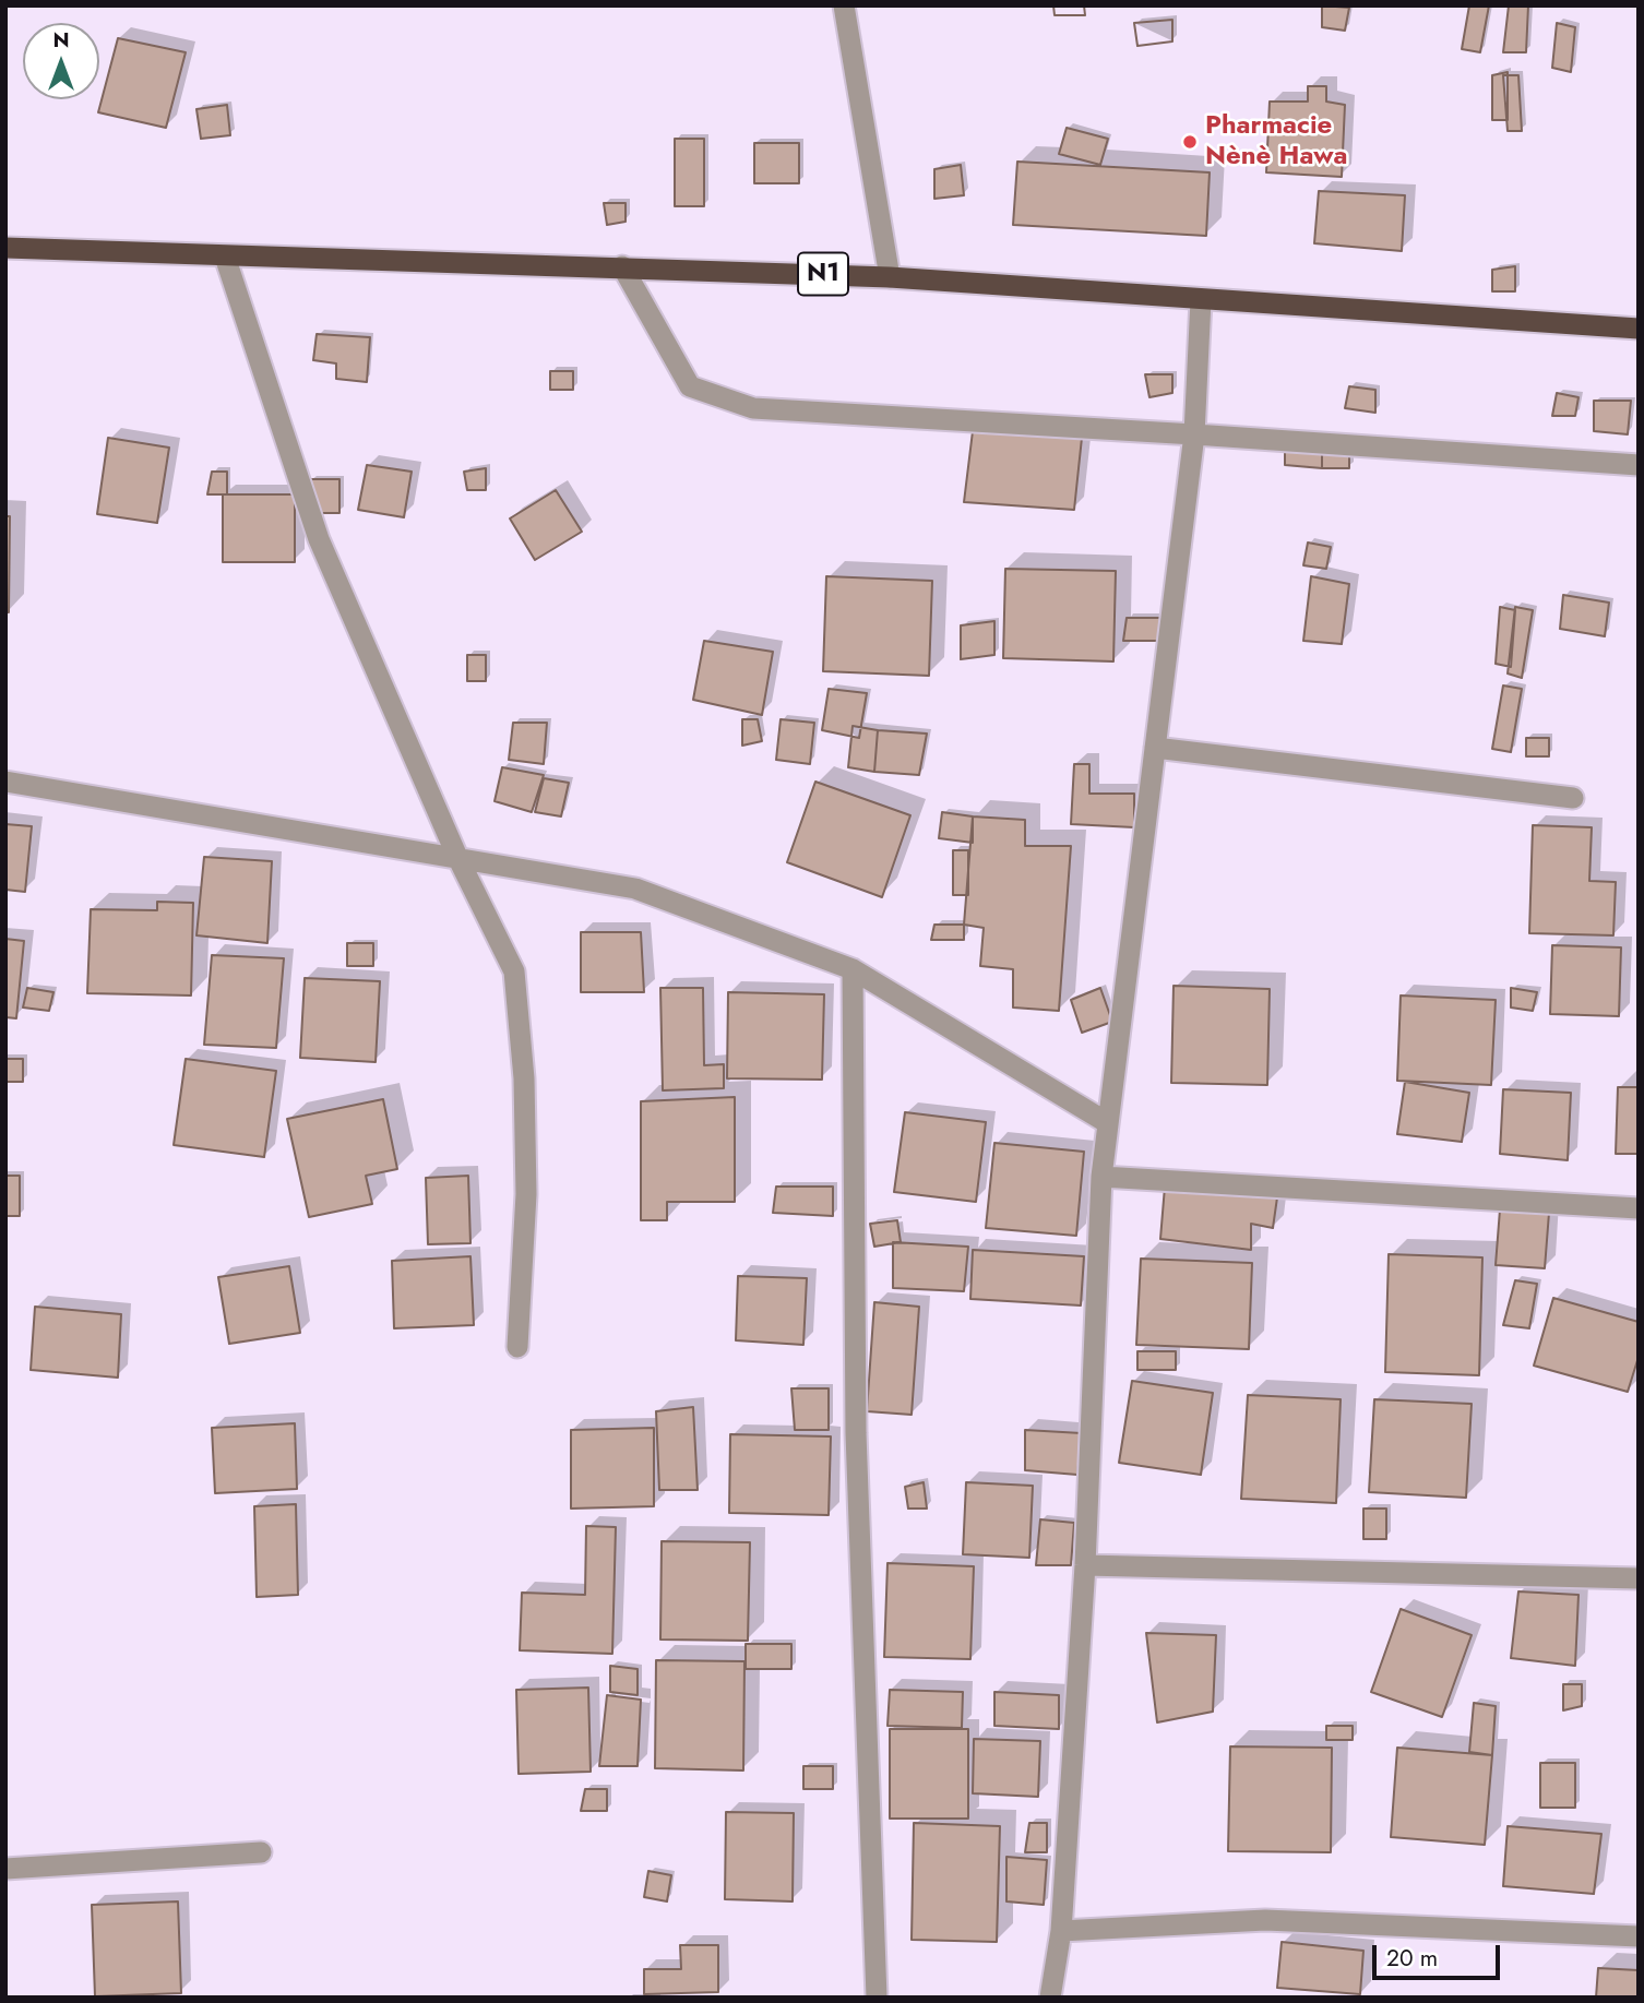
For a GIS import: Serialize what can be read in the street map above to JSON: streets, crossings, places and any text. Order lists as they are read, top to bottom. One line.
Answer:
{"streets":{"highway":["N1"]},"places":["Pharmacie Nènè Hawa"],"scale_bar":"20 m","north":"top"}
